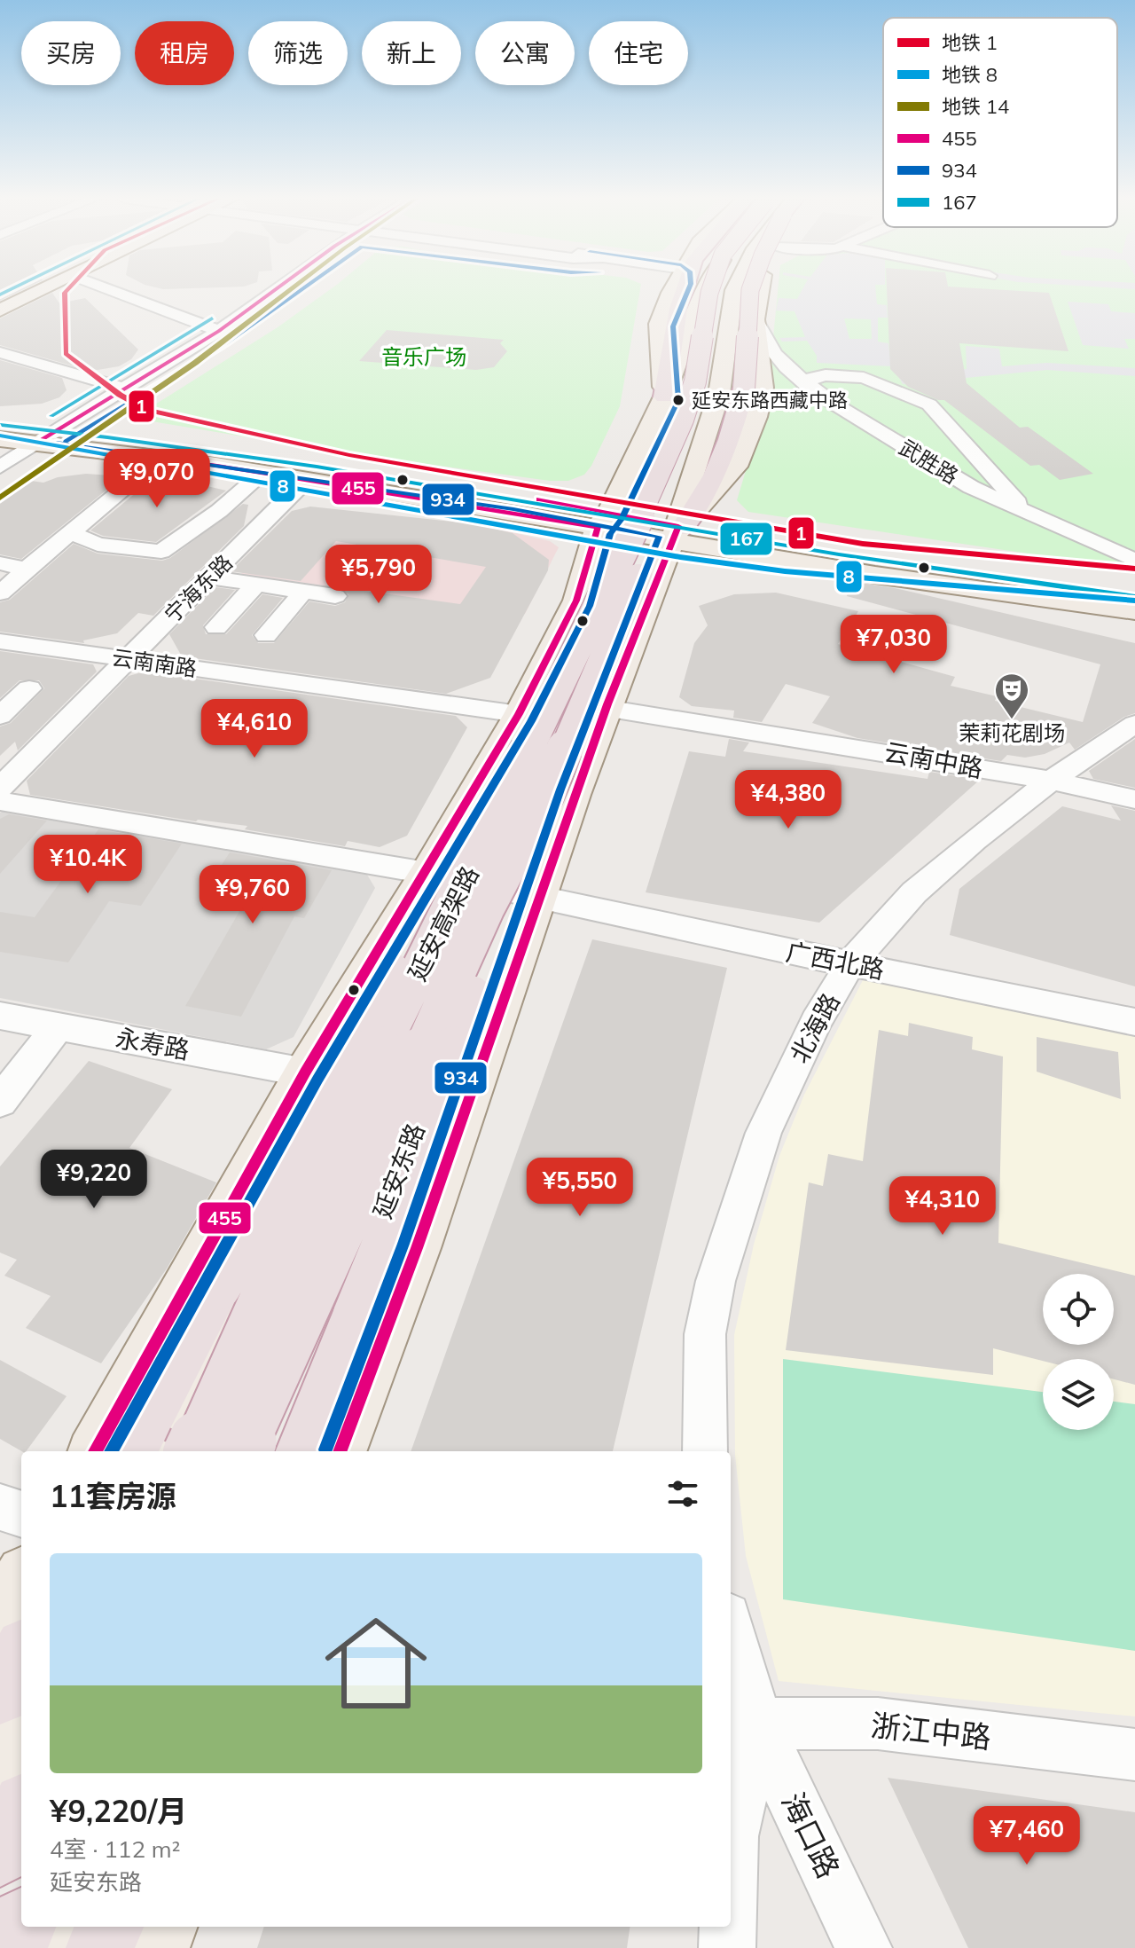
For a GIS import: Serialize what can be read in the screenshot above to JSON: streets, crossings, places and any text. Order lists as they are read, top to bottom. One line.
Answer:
{"streets":{"highway":["延安高架路"],"main road":["延安东路"],"street":["武胜路","宁海东路","云南南路","云南中路","广西北路","北海路","永寿路","浙江中路","海口路"]},"crossings":[["武胜路","延安东路"],["宁海东路","云南南路"],["云南中路","北海路"],["云南中路","延安东路"],["广西北路","北海路"],["广西北路","延安东路"],["浙江中路","海口路"]],"parks":["音乐广场"],"places":{"other":["延安东路西藏中路"],"theatre":["茉莉花剧场"]},"lines":["metro line 1","metro line 14","transit line 455","transit line 934","transit line 167","metro line 8"],"legend":["地铁 1","地铁 8","地铁 14","455","934","167"],"page":{"chip":["买房","租房","筛选","新上","公寓","住宅"],"price":["¥9,070","¥5,790","¥7,030","¥4,610","¥4,380","¥10.4K","¥9,760","¥9,220","¥5,550","¥4,310","¥7,460"],"heading":"11套房源","list":[{"name":"¥9,220/月","note":"4室 · 112 m² · 延安东路"}]}}
